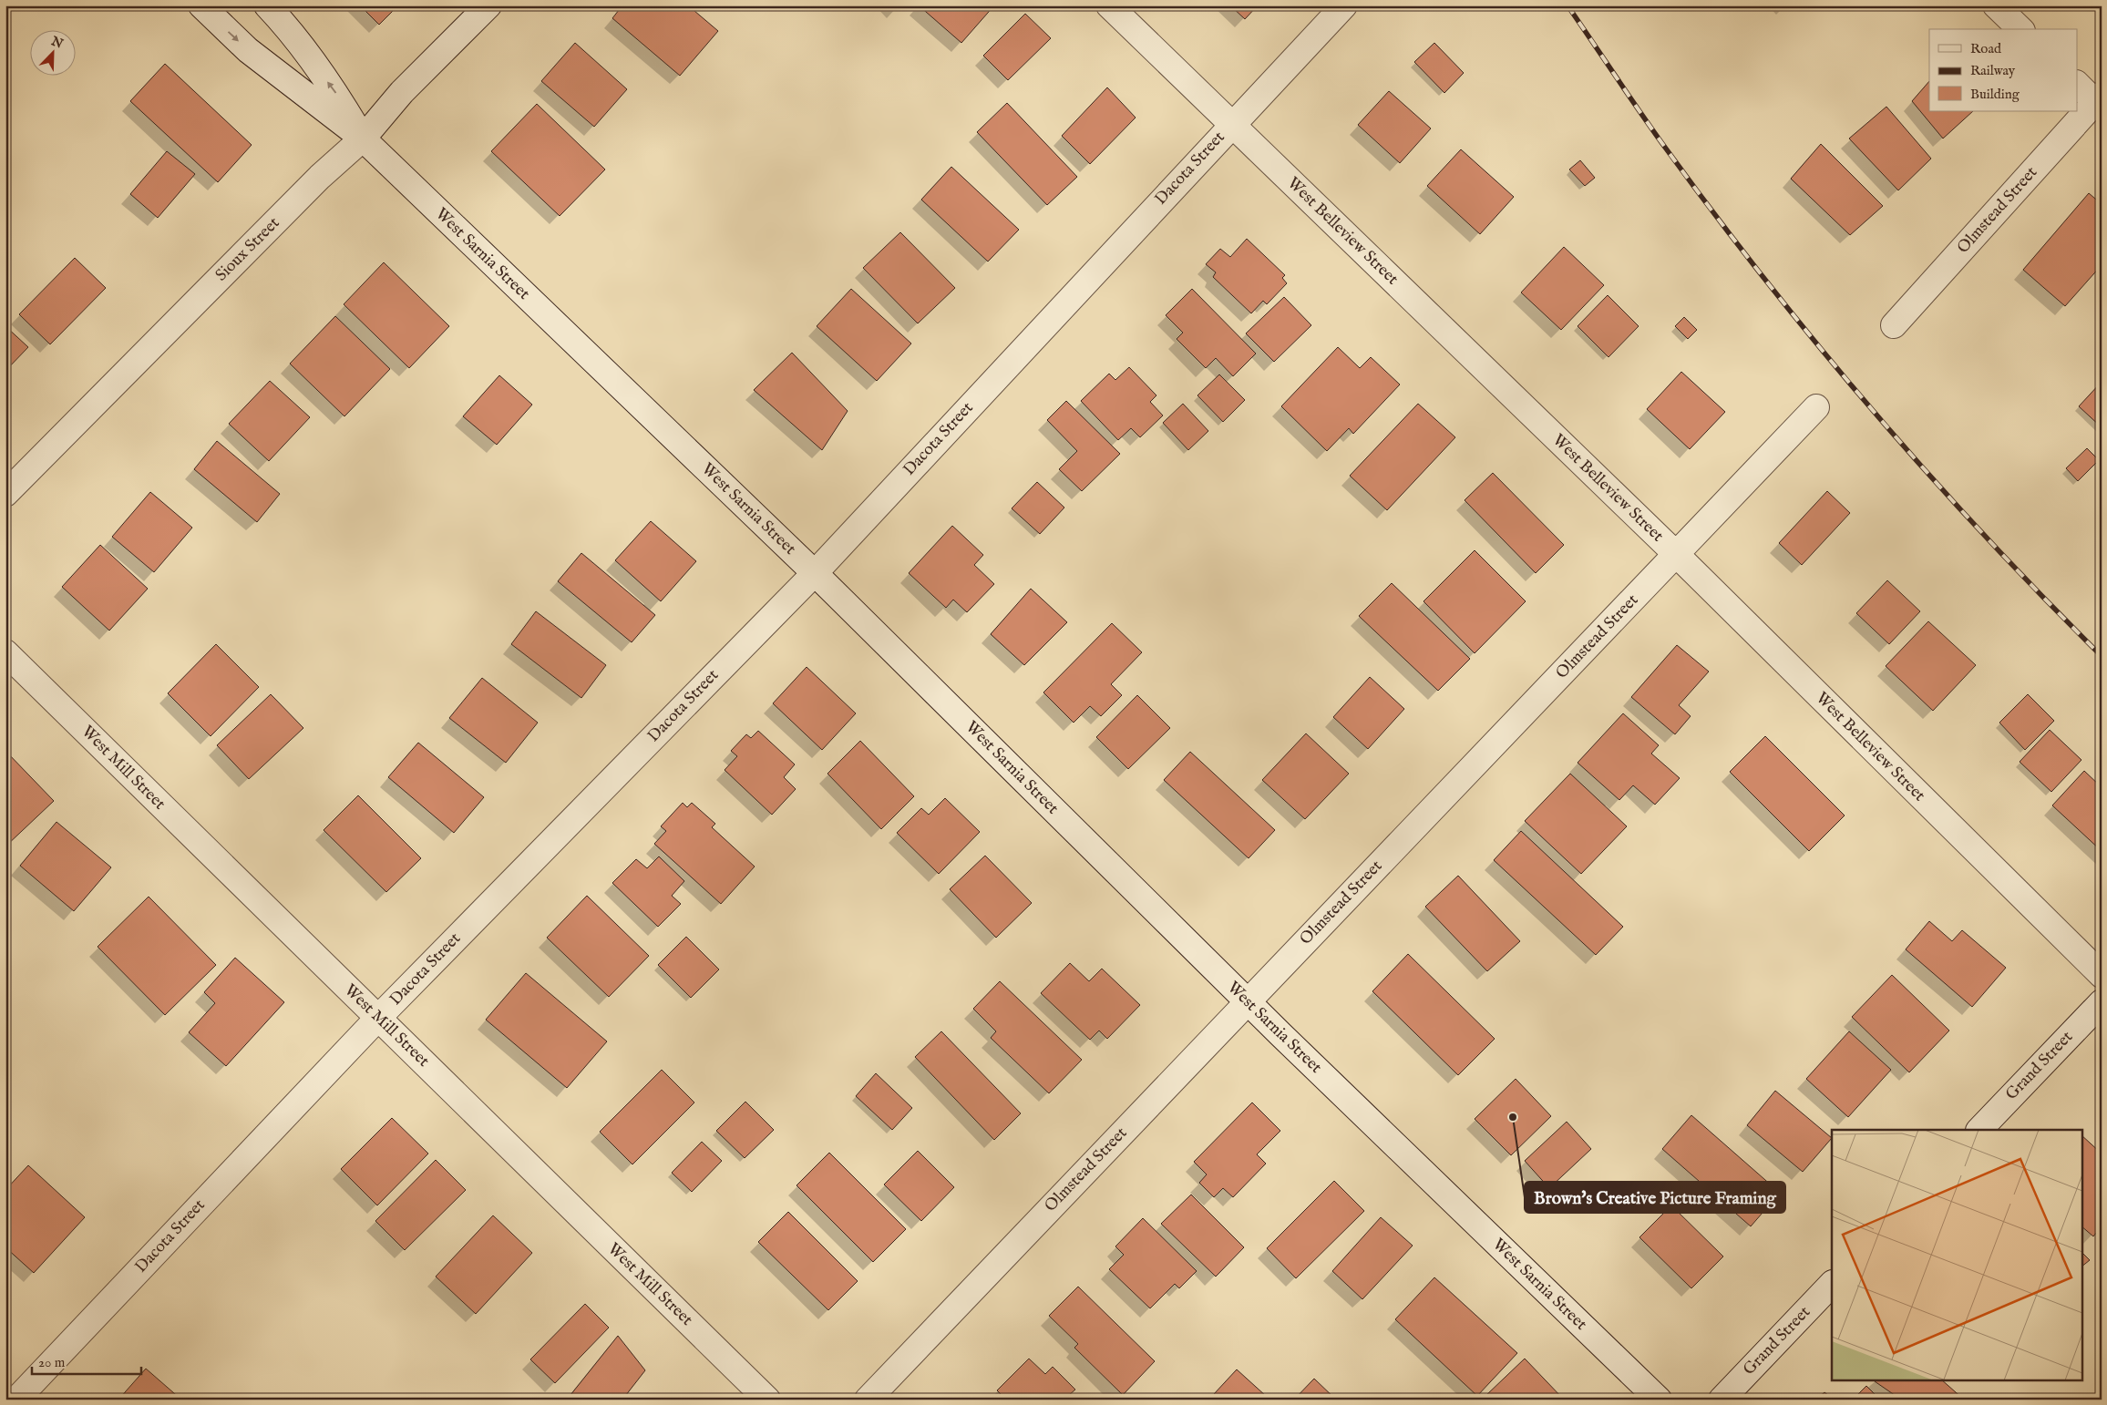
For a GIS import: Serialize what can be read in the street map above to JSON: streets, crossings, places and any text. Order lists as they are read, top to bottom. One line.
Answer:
{"streets":{"street":["Dacota Street","Olmstead Street","West Belleview Street","Sioux Street","West Sarnia Street","West Mill Street","Grand Street"]},"crossings":[["Dacota Street","West Belleview Street"],["Dacota Street","West Sarnia Street"],["Dacota Street","West Mill Street"],["Olmstead Street","West Belleview Street"],["Olmstead Street","West Sarnia Street"],["Sioux Street","West Sarnia Street"]],"places":["Brown's Creative Picture Framing"],"legend":["Road","Railway","Building"],"scale_bar":"20 m","north":"top right"}
